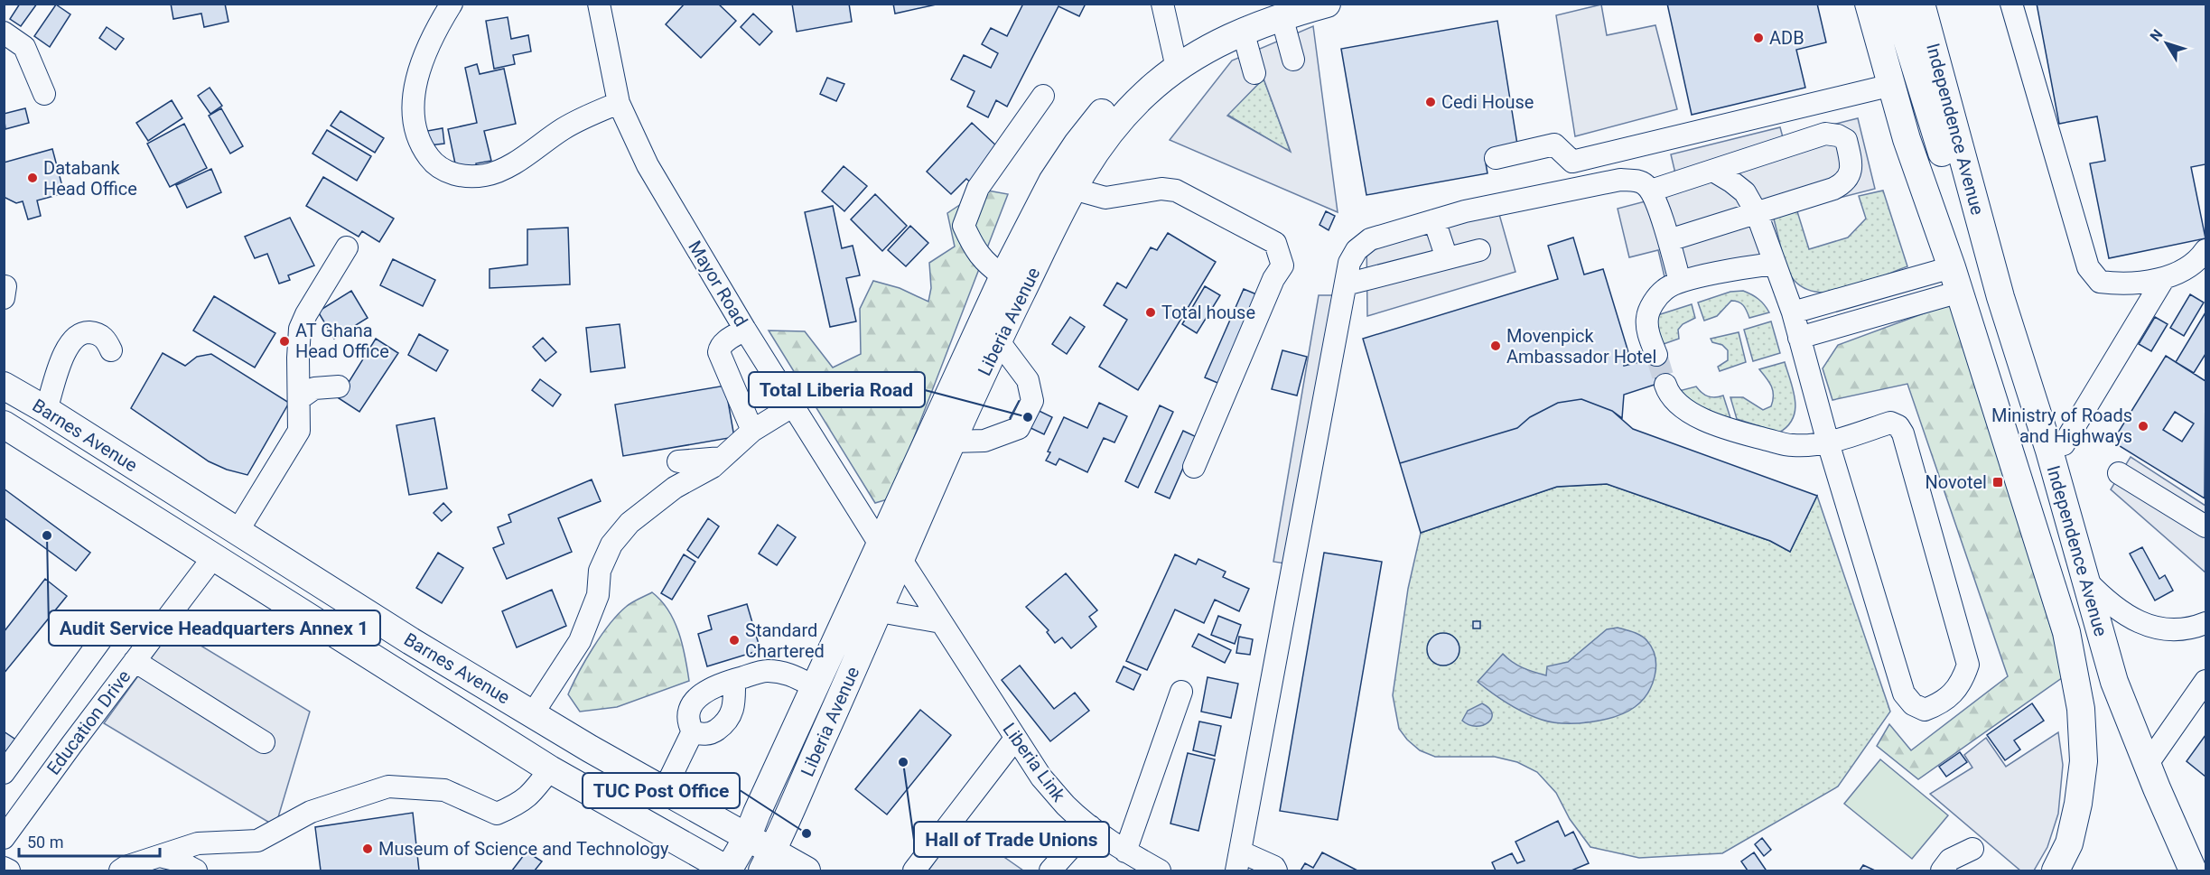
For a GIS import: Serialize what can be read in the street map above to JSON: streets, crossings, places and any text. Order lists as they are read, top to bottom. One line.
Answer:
{"streets":{"main road":["Independence Avenue","Liberia Avenue","Barnes Avenue"],"street":["Mayor Road","Education Drive","Liberia Link"]},"crossings":[["Mayor Road","Liberia Avenue"],["Mayor Road","Liberia Link"],["Liberia Avenue","Barnes Avenue"],["Liberia Avenue","Liberia Link"],["Barnes Avenue","Education Drive"]],"places":{"other":["ADB","Cedi House","Databank Head Office","Total house","AT Ghana Head Office","Movenpick Ambassador Hotel","Total Liberia Road","Ministry of Roads and Highways","Audit Service Headquarters Annex 1","Standard Chartered","Hall of Trade Unions","TUC Post Office","Museum of Science and Technology"],"transit":["Novotel"]},"scale_bar":"50 m","north":"top left"}
